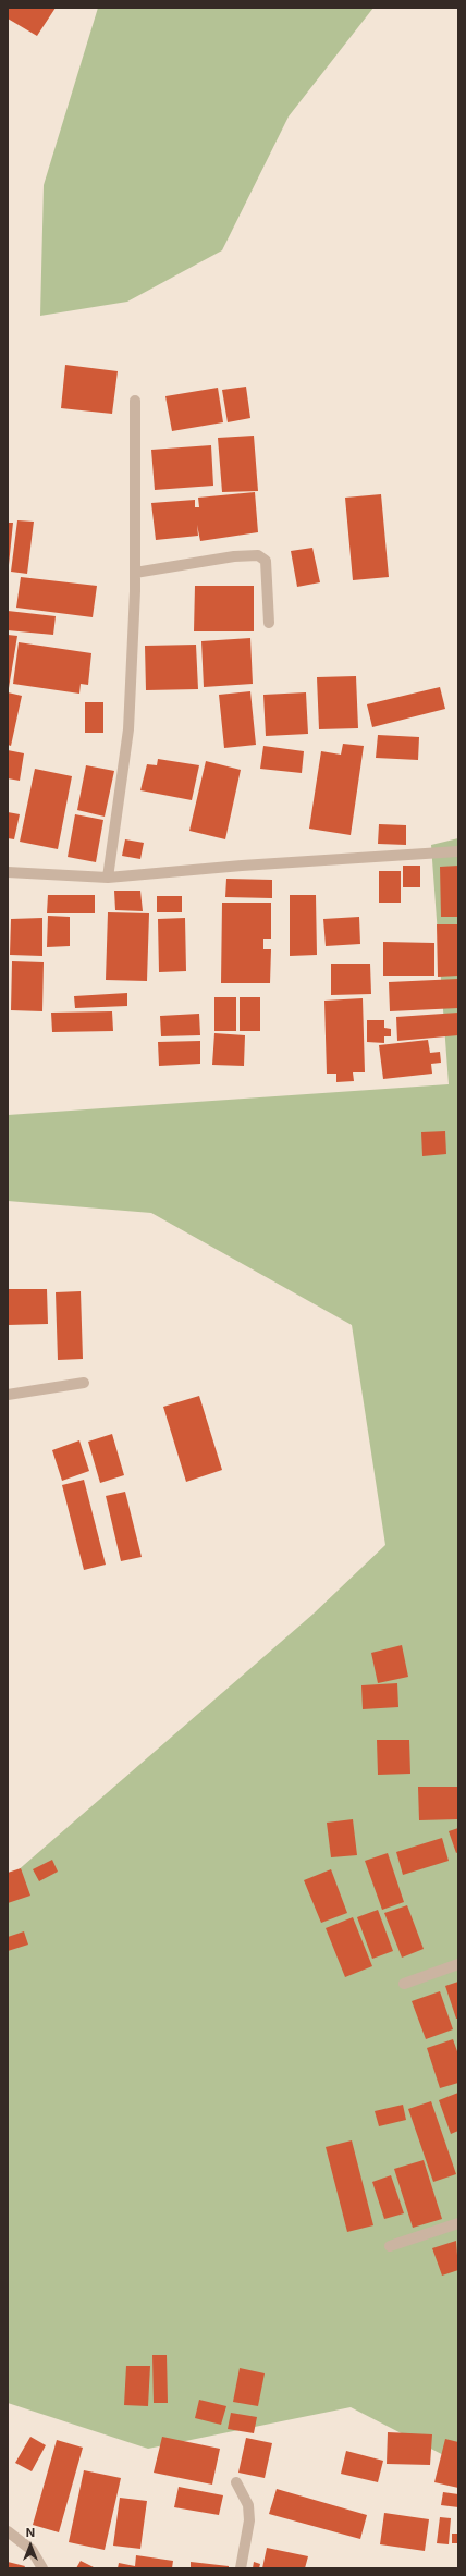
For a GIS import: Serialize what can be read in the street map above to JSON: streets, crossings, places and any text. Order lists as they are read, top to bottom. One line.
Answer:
{"north":"top"}
